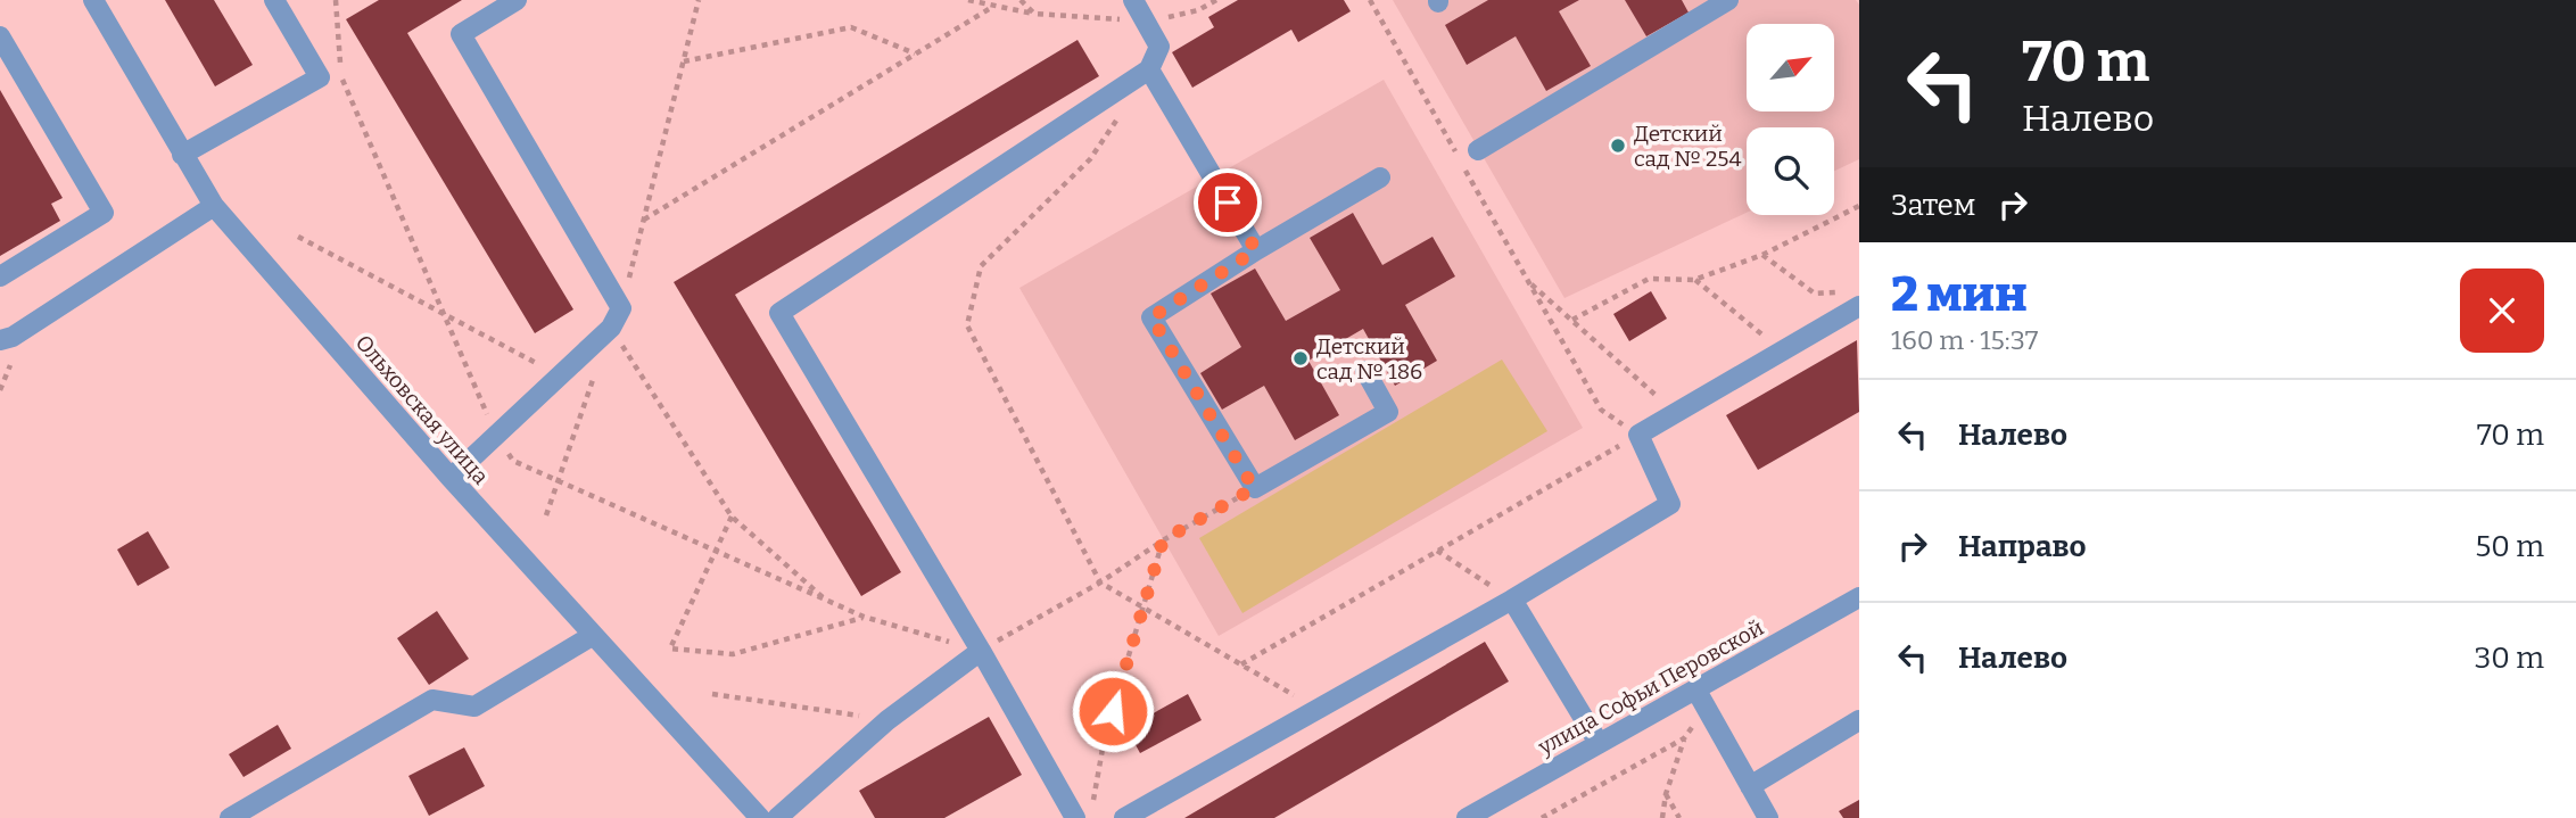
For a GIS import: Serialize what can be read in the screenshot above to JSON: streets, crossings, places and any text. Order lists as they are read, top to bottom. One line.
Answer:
{"streets":{"street":["Ольховская улица","улица Софьи Перовской"]},"places":["Детский сад № 254","Детский сад № 186"],"north":"top right","page":{"turn":["70 m","Налево"],"then":"Затем","heading":["2 мин","160 m · 15:37"],"list":[{"name":"Налево","value":"70 m"},{"name":"Направо","value":"50 m"},{"name":"Налево","value":"30 m"}]}}
